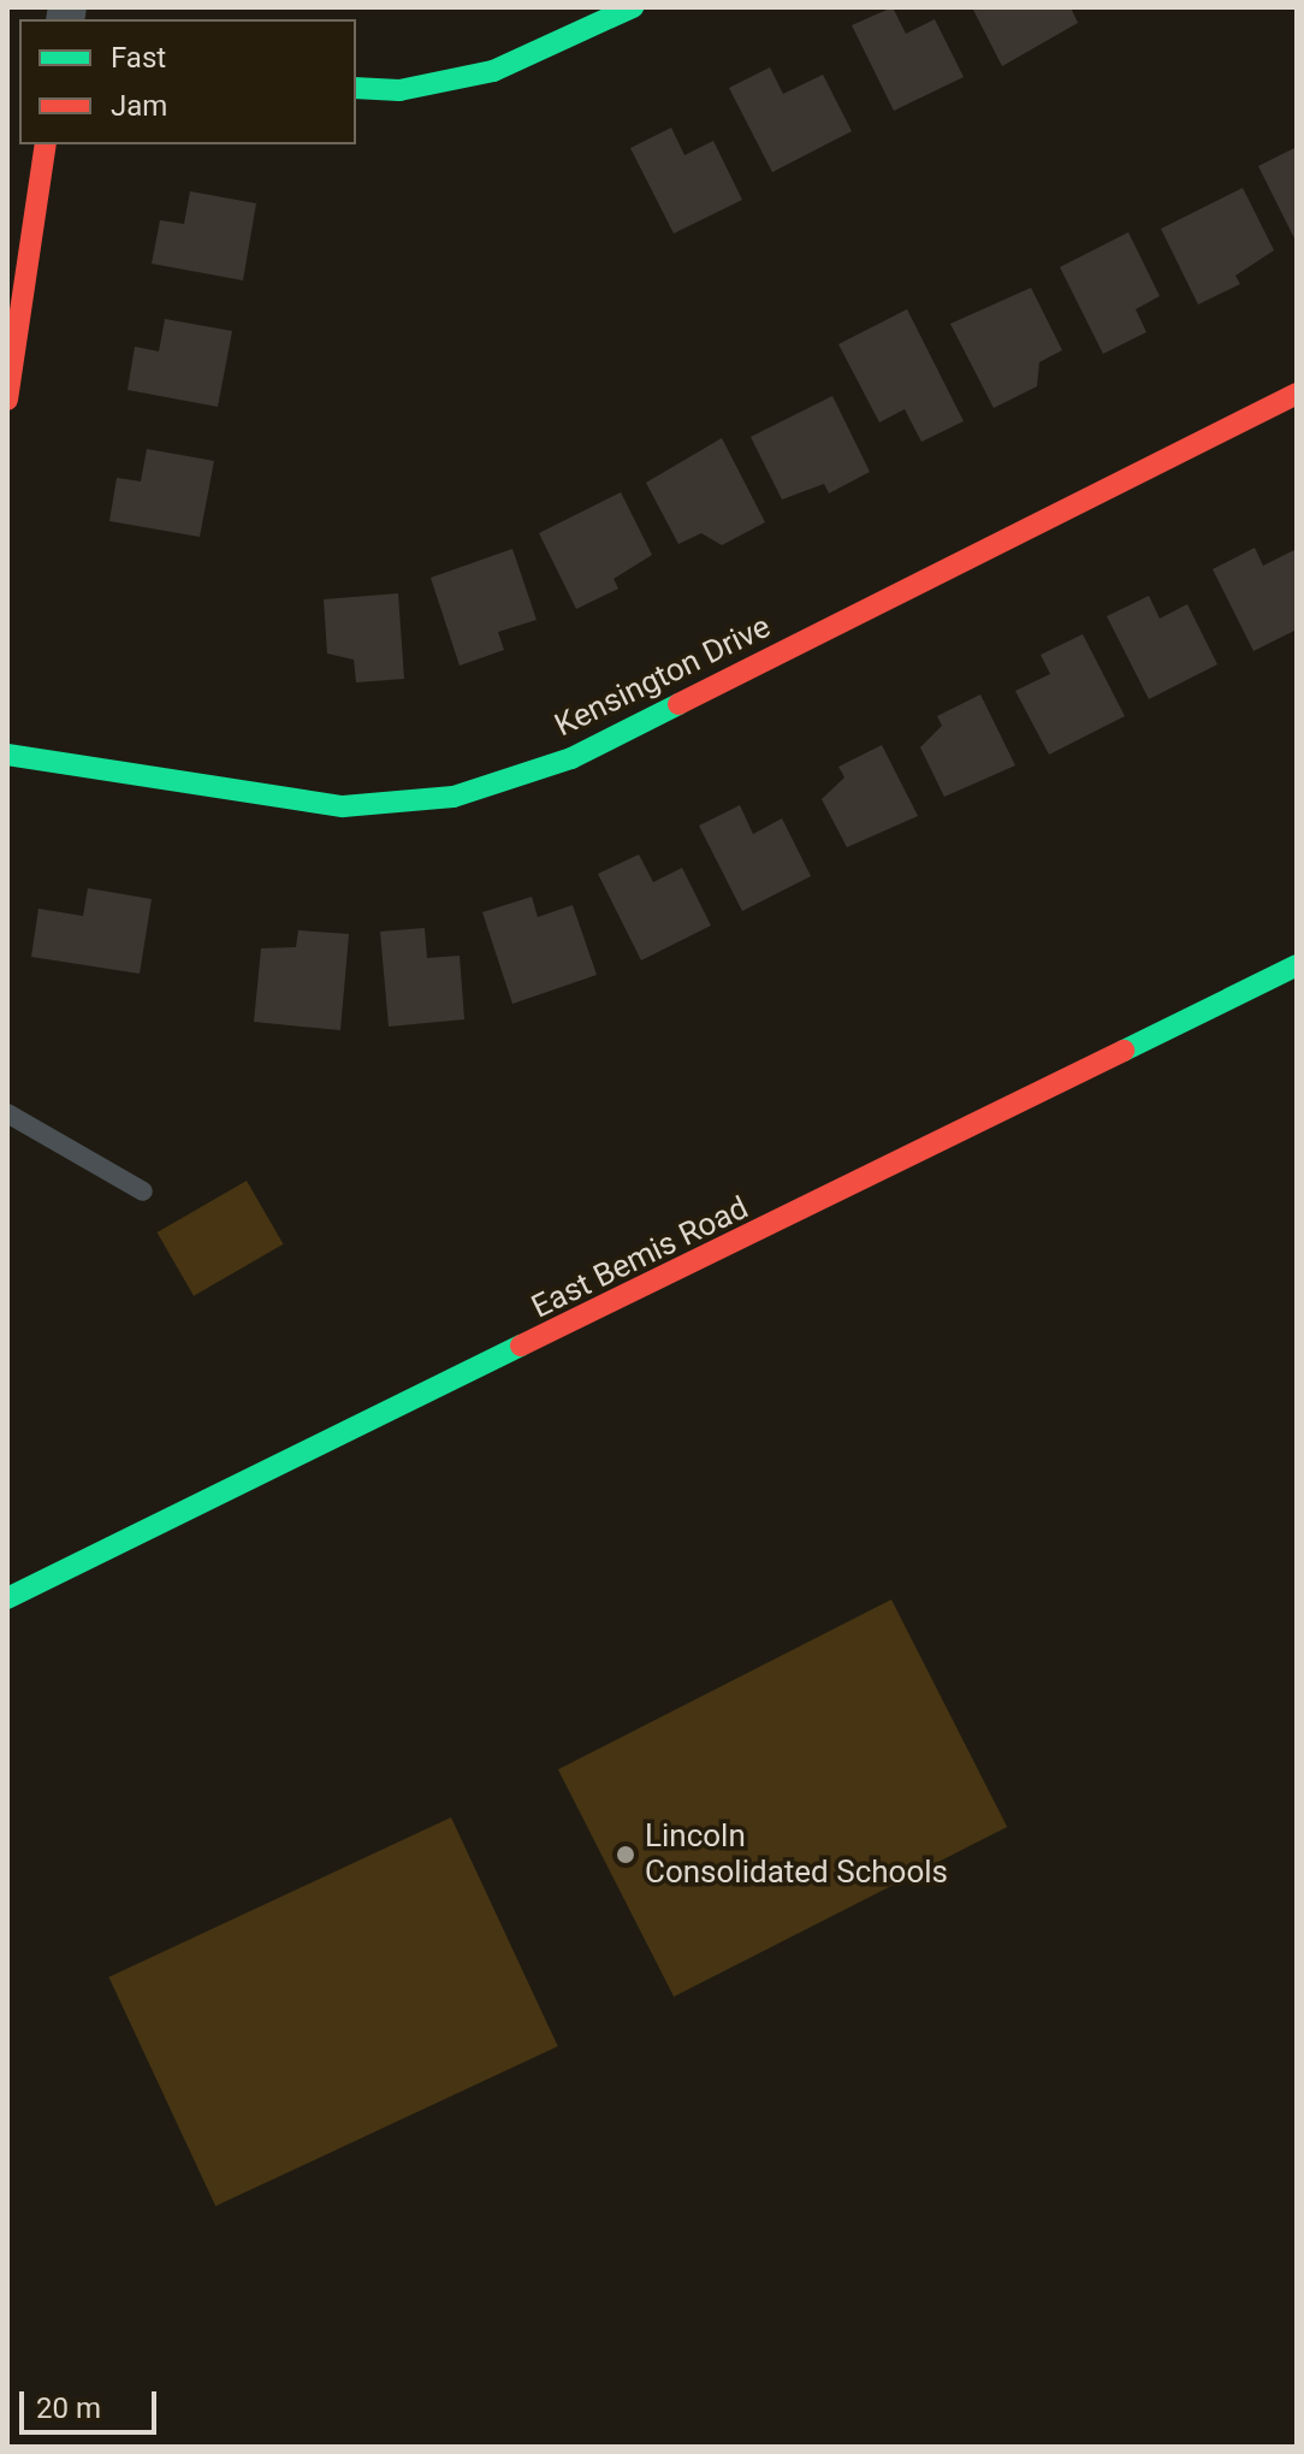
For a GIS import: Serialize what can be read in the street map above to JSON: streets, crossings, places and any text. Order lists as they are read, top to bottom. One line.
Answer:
{"streets":{"street":["Kensington Drive","East Bemis Road"]},"places":["Lincoln Consolidated Schools"],"legend":["Fast","Jam"],"scale_bar":"20 m"}
